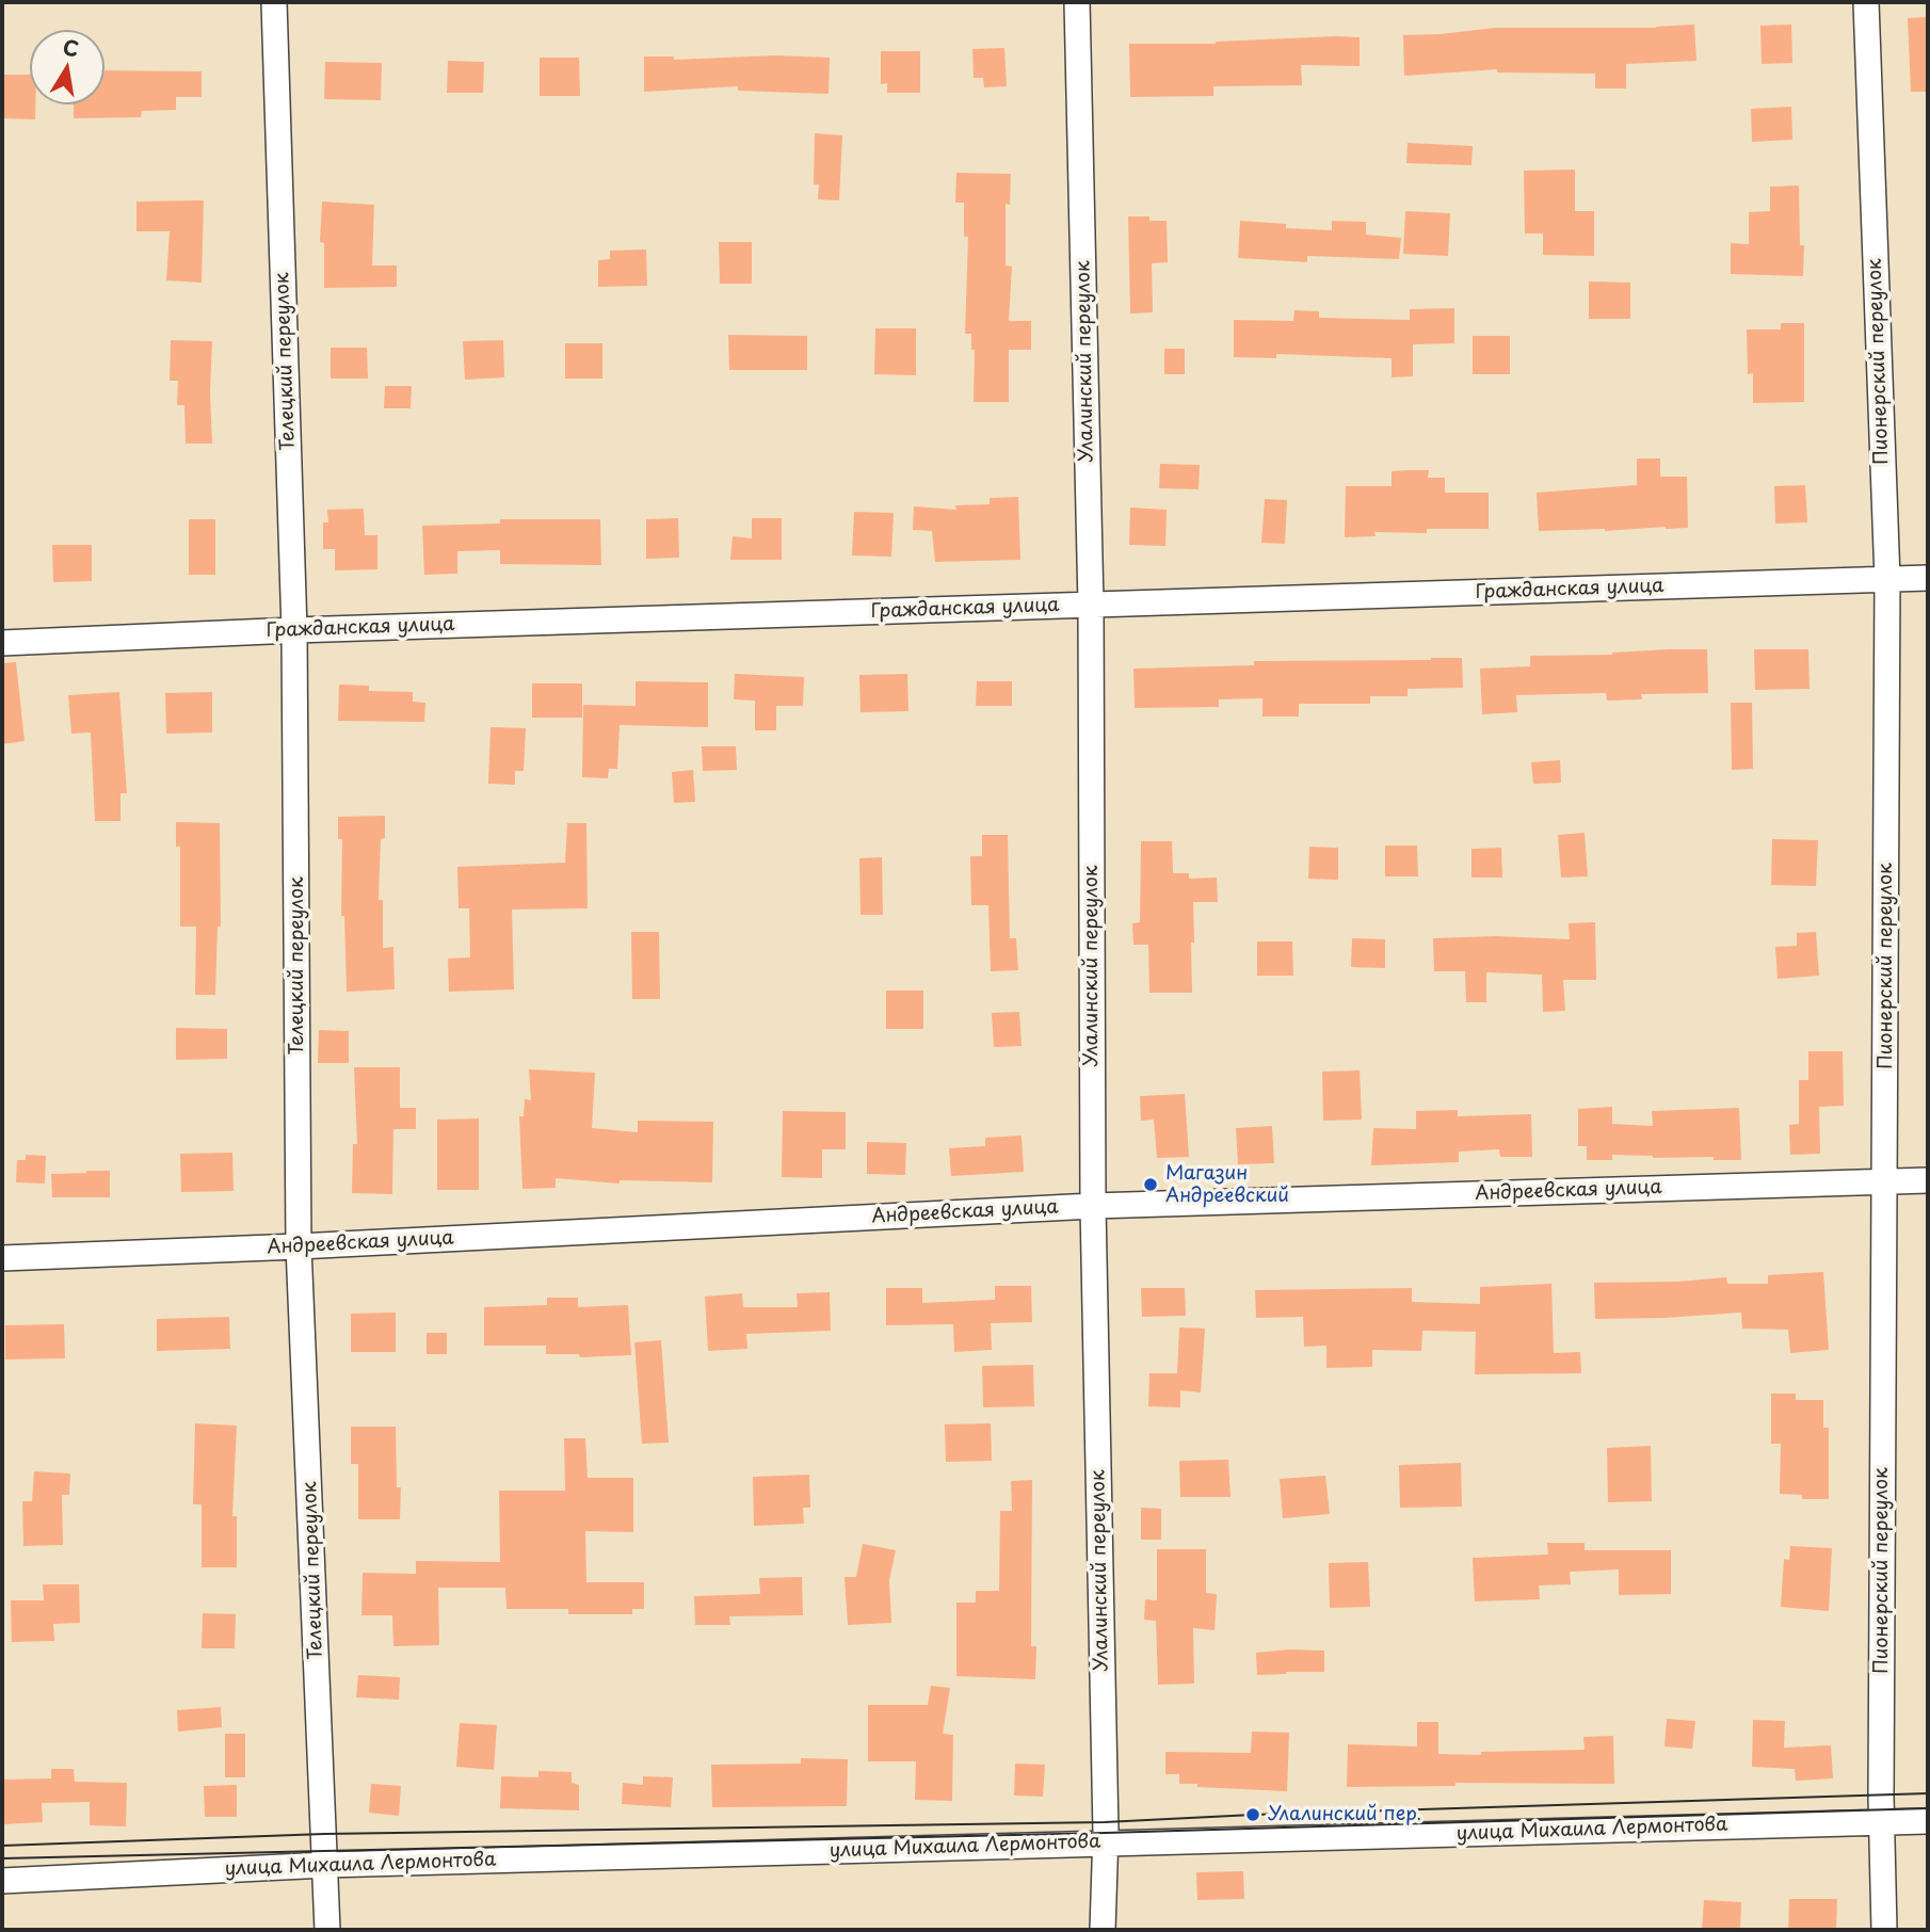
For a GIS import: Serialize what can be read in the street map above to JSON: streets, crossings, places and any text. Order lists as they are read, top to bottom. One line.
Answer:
{"streets":{"street":["Телецкий переулок","Улалинский переулок","Пионерский переулок","Гражданская улица","Андреевская улица","улица Михаила Лермонтова"]},"crossings":[["Телецкий переулок","Гражданская улица"],["Телецкий переулок","Андреевская улица"],["Телецкий переулок","улица Михаила Лермонтова"],["Улалинский переулок","Гражданская улица"],["Улалинский переулок","Андреевская улица"],["Улалинский переулок","улица Михаила Лермонтова"],["Пионерский переулок","Гражданская улица"],["Пионерский переулок","Андреевская улица"],["Пионерский переулок","улица Михаила Лермонтова"]],"places":["Магазин Андреевский","Улалинский пер."],"north":"top"}
